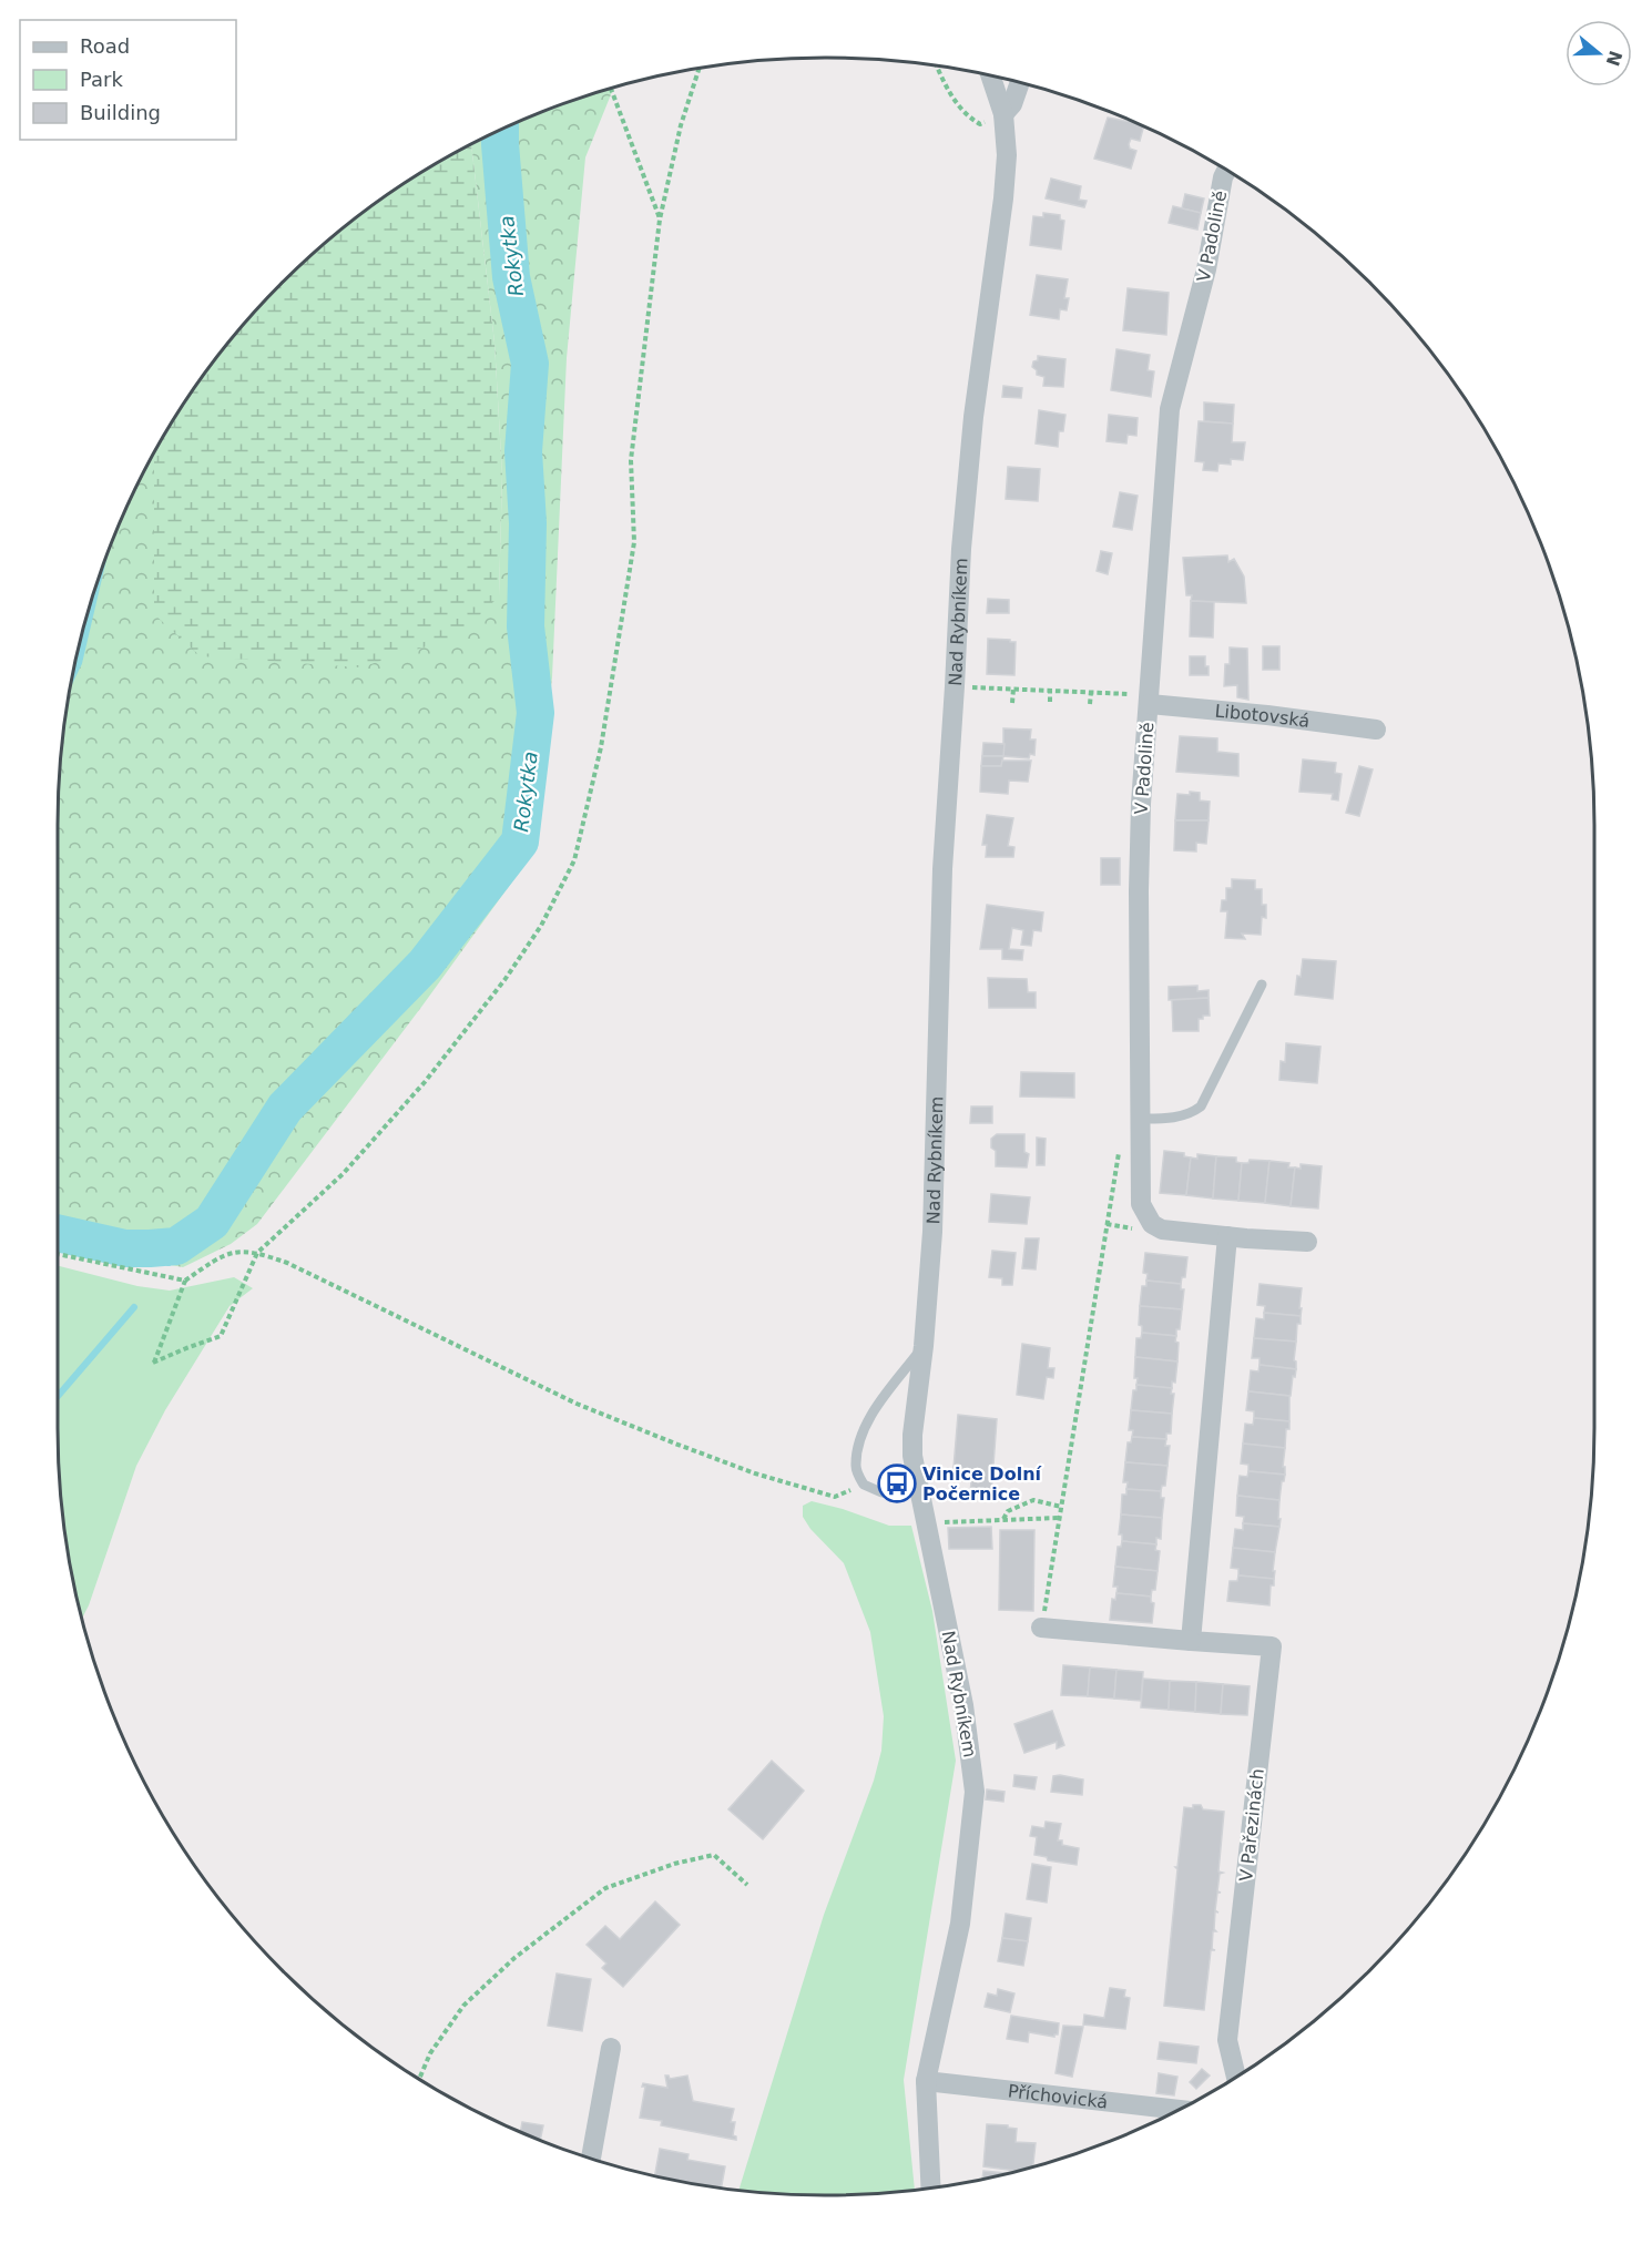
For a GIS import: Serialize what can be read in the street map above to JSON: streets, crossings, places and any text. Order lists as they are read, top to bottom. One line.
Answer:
{"streets":{"street":["V Padolině","Nad Rybníkem","Libotovská","V Pařezinách","Příchovická"]},"crossings":[["V Padolině","Libotovská"],["Nad Rybníkem","Příchovická"]],"water":["Rokytka"],"places":{"bus stop":["Vinice Dolní Počernice"]},"legend":["Road","Park","Building"],"north":"right"}
